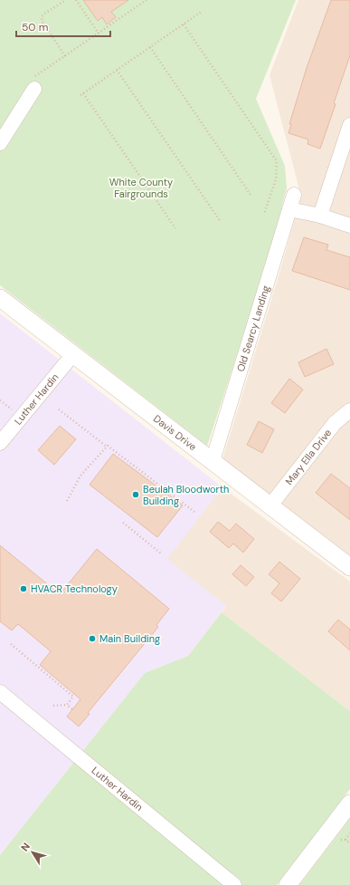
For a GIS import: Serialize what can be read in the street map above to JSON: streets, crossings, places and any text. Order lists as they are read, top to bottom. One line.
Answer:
{"streets":{"street":["Old Searcy Landing","Luther Hardin","Davis Drive","Mary Ella Drive"]},"crossings":[["Old Searcy Landing","Davis Drive"],["Luther Hardin","Davis Drive"],["Davis Drive","Mary Ella Drive"]],"parks":["White County Fairgrounds"],"places":["Beulah Bloodworth Building","HVACR Technology","Main Building"],"scale_bar":"50 m","north":"top left"}
